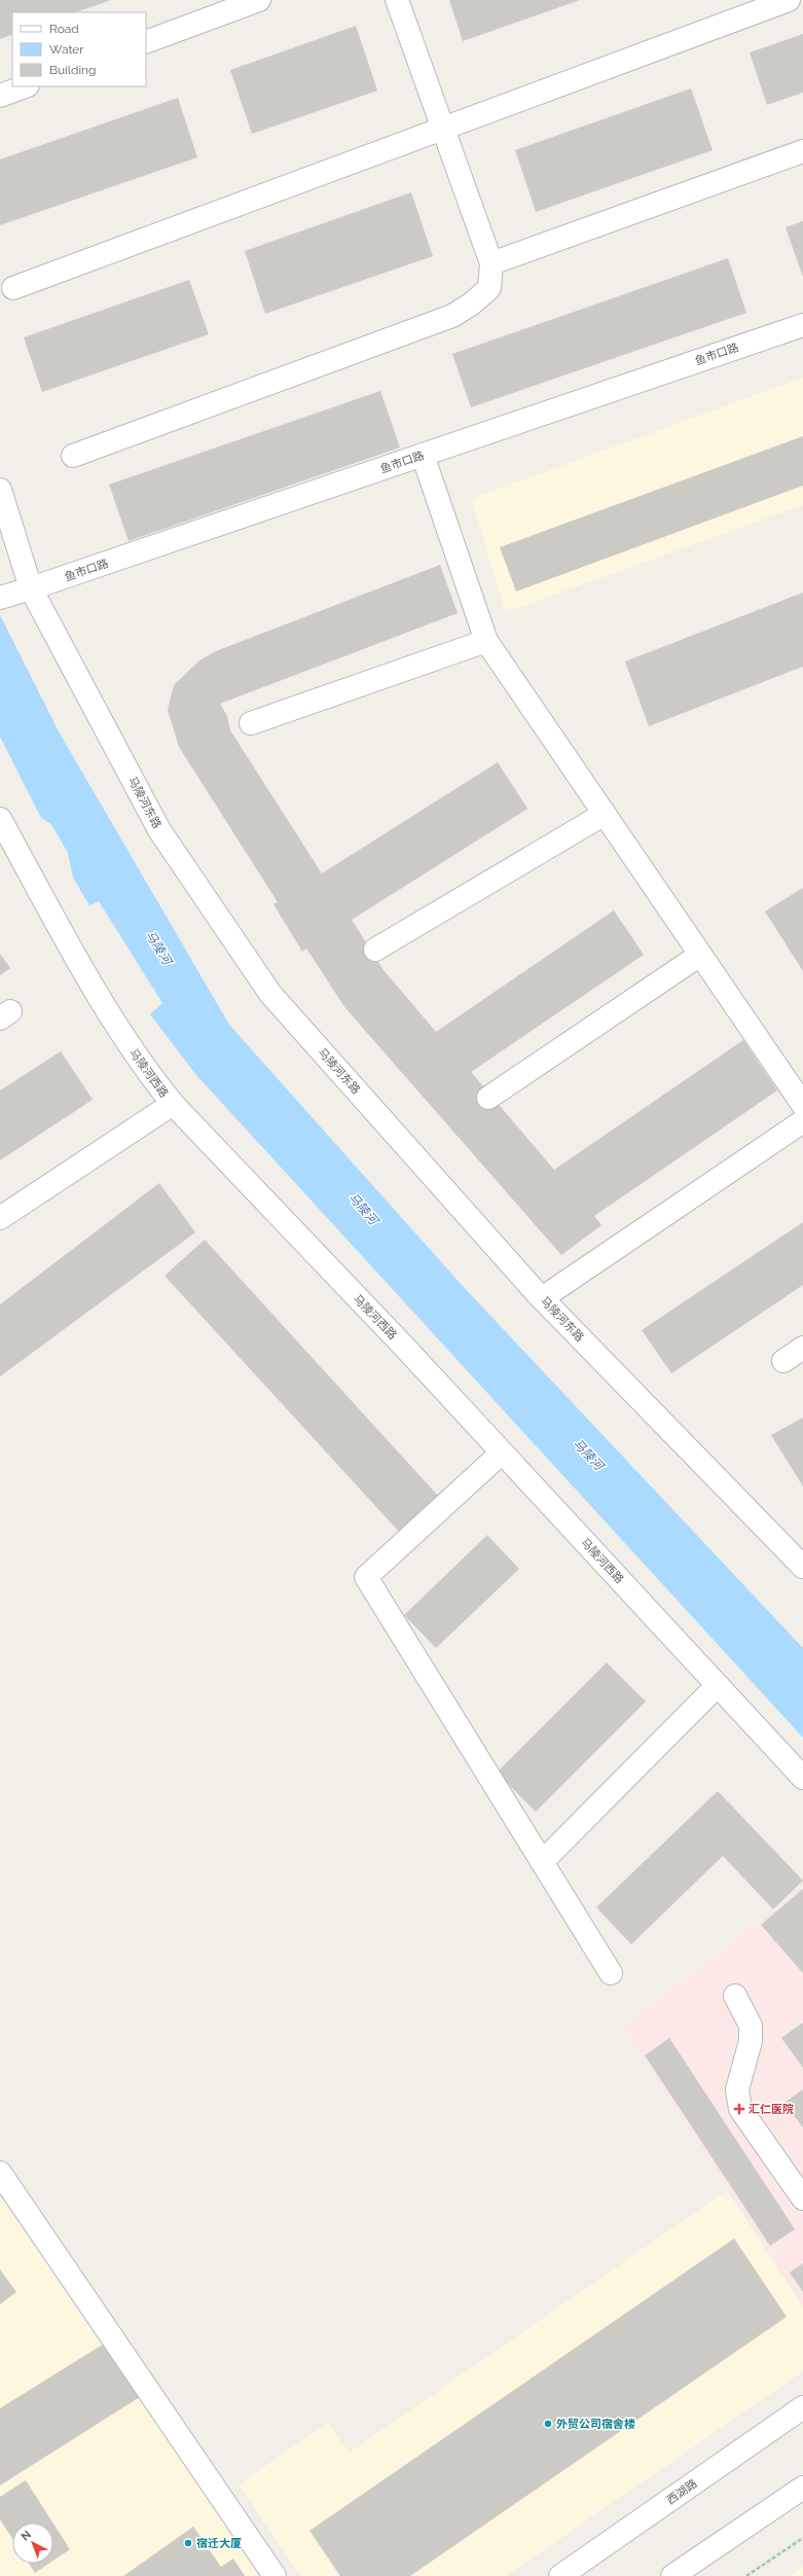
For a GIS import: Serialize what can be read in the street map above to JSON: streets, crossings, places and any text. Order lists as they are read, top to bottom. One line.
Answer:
{"streets":{"street":["鱼市口路","马陵河东路","马陵河西路","西湖路"]},"crossings":[["鱼市口路","马陵河东路"]],"water":["马陵河"],"places":{"health":["汇仁医院"],"other":["外贸公司宿舍楼","宿迁大厦"]},"legend":["Road","Water","Building"],"north":"top left"}
